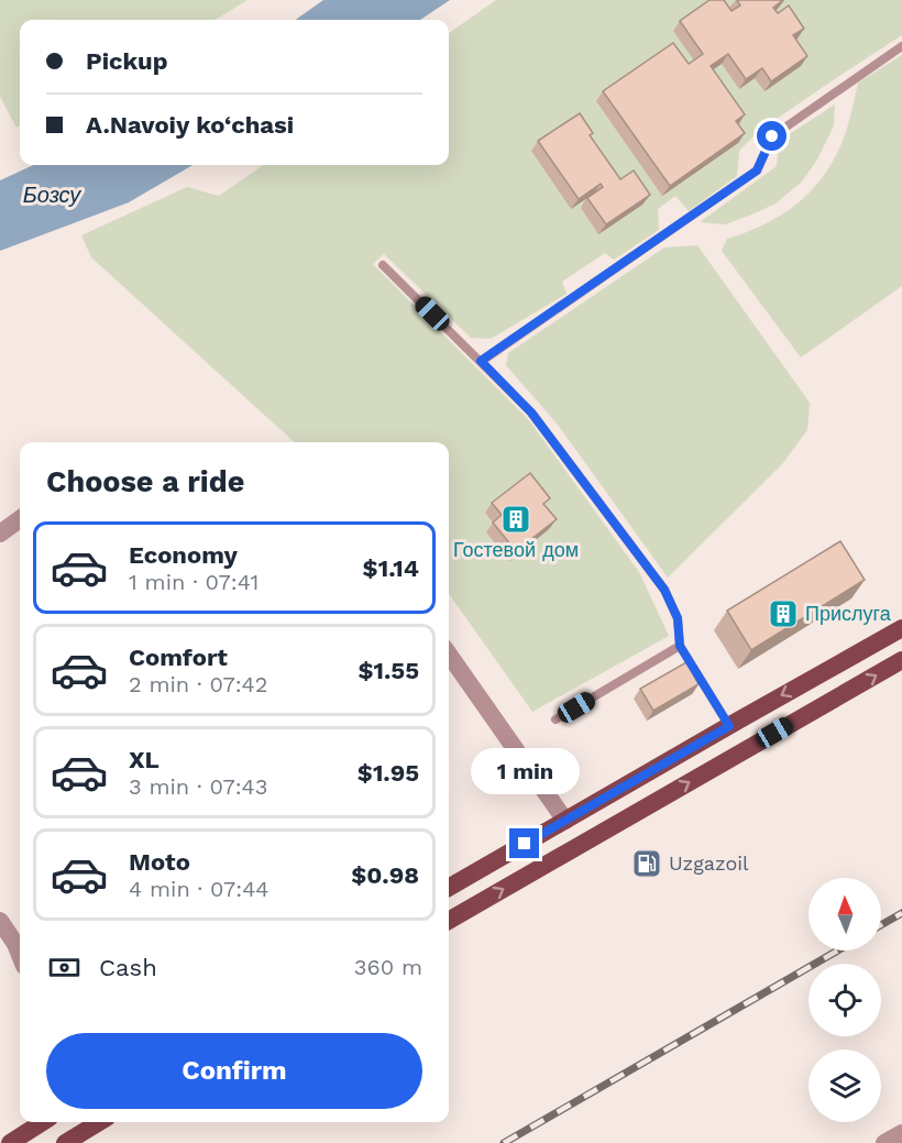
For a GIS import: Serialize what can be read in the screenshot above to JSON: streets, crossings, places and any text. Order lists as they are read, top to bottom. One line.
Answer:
{"water":["Бозсу"],"places":{"building":["Гостевой дом","Прислуга"],"fuel station":["Uzgazoil"]},"north":"top","page":{"banner":["Pickup","A.Navoiy ko‘chasi"],"heading":"Choose a ride","list":[{"name":"Economy","note":"1 min · 07:41","value":"$1.14"},{"name":"Comfort","note":"2 min · 07:42","value":"$1.55"},{"name":"XL","note":"3 min · 07:43","value":"$1.95"},{"name":"Moto","note":"4 min · 07:44","value":"$0.98"}],"bubble":"1 min","pay":["Cash","360 m"],"buttons":"Confirm"}}
